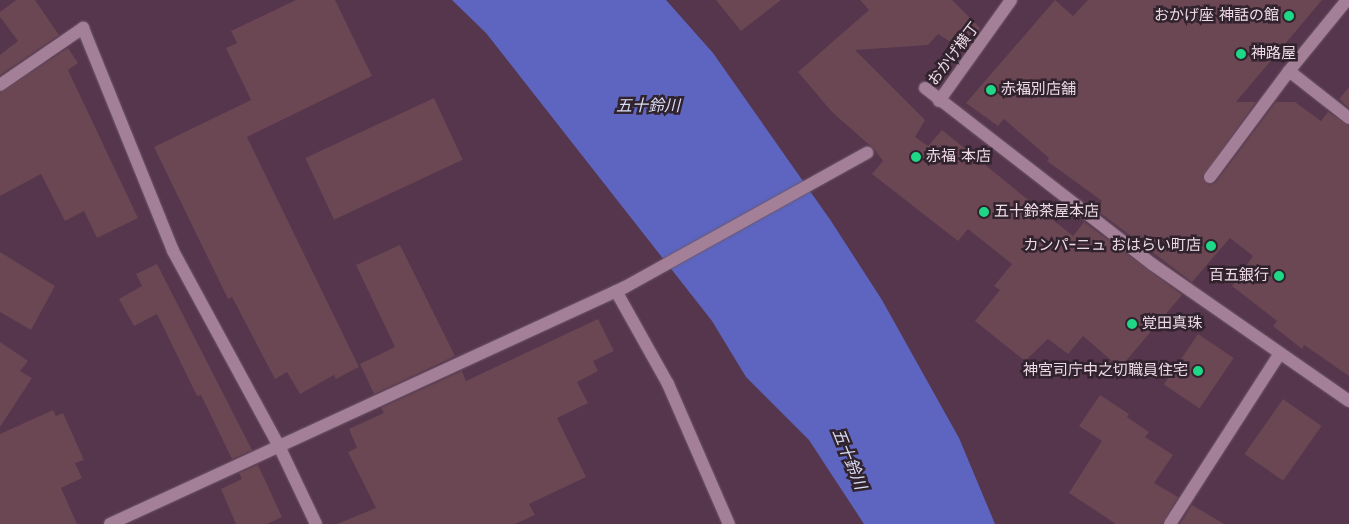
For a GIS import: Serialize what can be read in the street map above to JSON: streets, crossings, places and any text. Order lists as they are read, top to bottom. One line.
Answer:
{"streets":{"street":["おかげ横丁"]},"water":["五十鈴川"],"places":["おかげ座 神話の館","神路屋","赤福別店舗","赤福 本店","五十鈴茶屋本店","カンパｰニュ おはらい町店","百五銀行","覚田真珠","神宮司庁中之切職員住宅"]}
